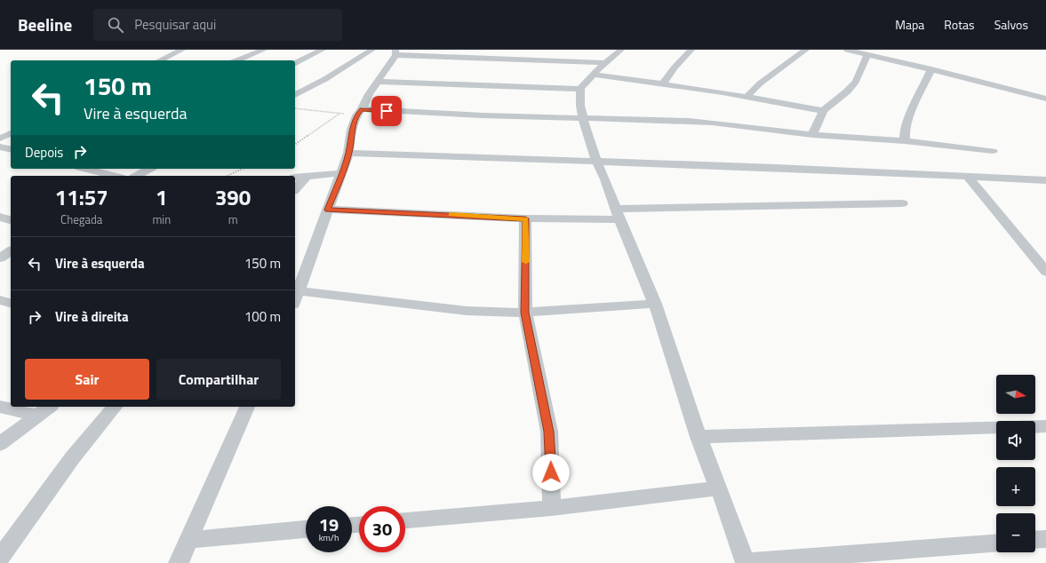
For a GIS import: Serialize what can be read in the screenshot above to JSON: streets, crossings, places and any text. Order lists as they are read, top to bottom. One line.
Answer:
{"north":"right","page":{"header":"Beeline","search":"Pesquisar aqui","nav":["Mapa","Rotas","Salvos"],"turn":["150 m","Vire à esquerda"],"then":"Depois","eta":["11:57","Chegada","1","min","390","m"],"list":[{"name":"Vire à esquerda","value":"150 m"},{"name":"Vire à direita","value":"100 m"}],"buttons":["Sair","Compartilhar"],"map_buttons":["+","−"],"speed":"19 km/h","limit":"30"}}
